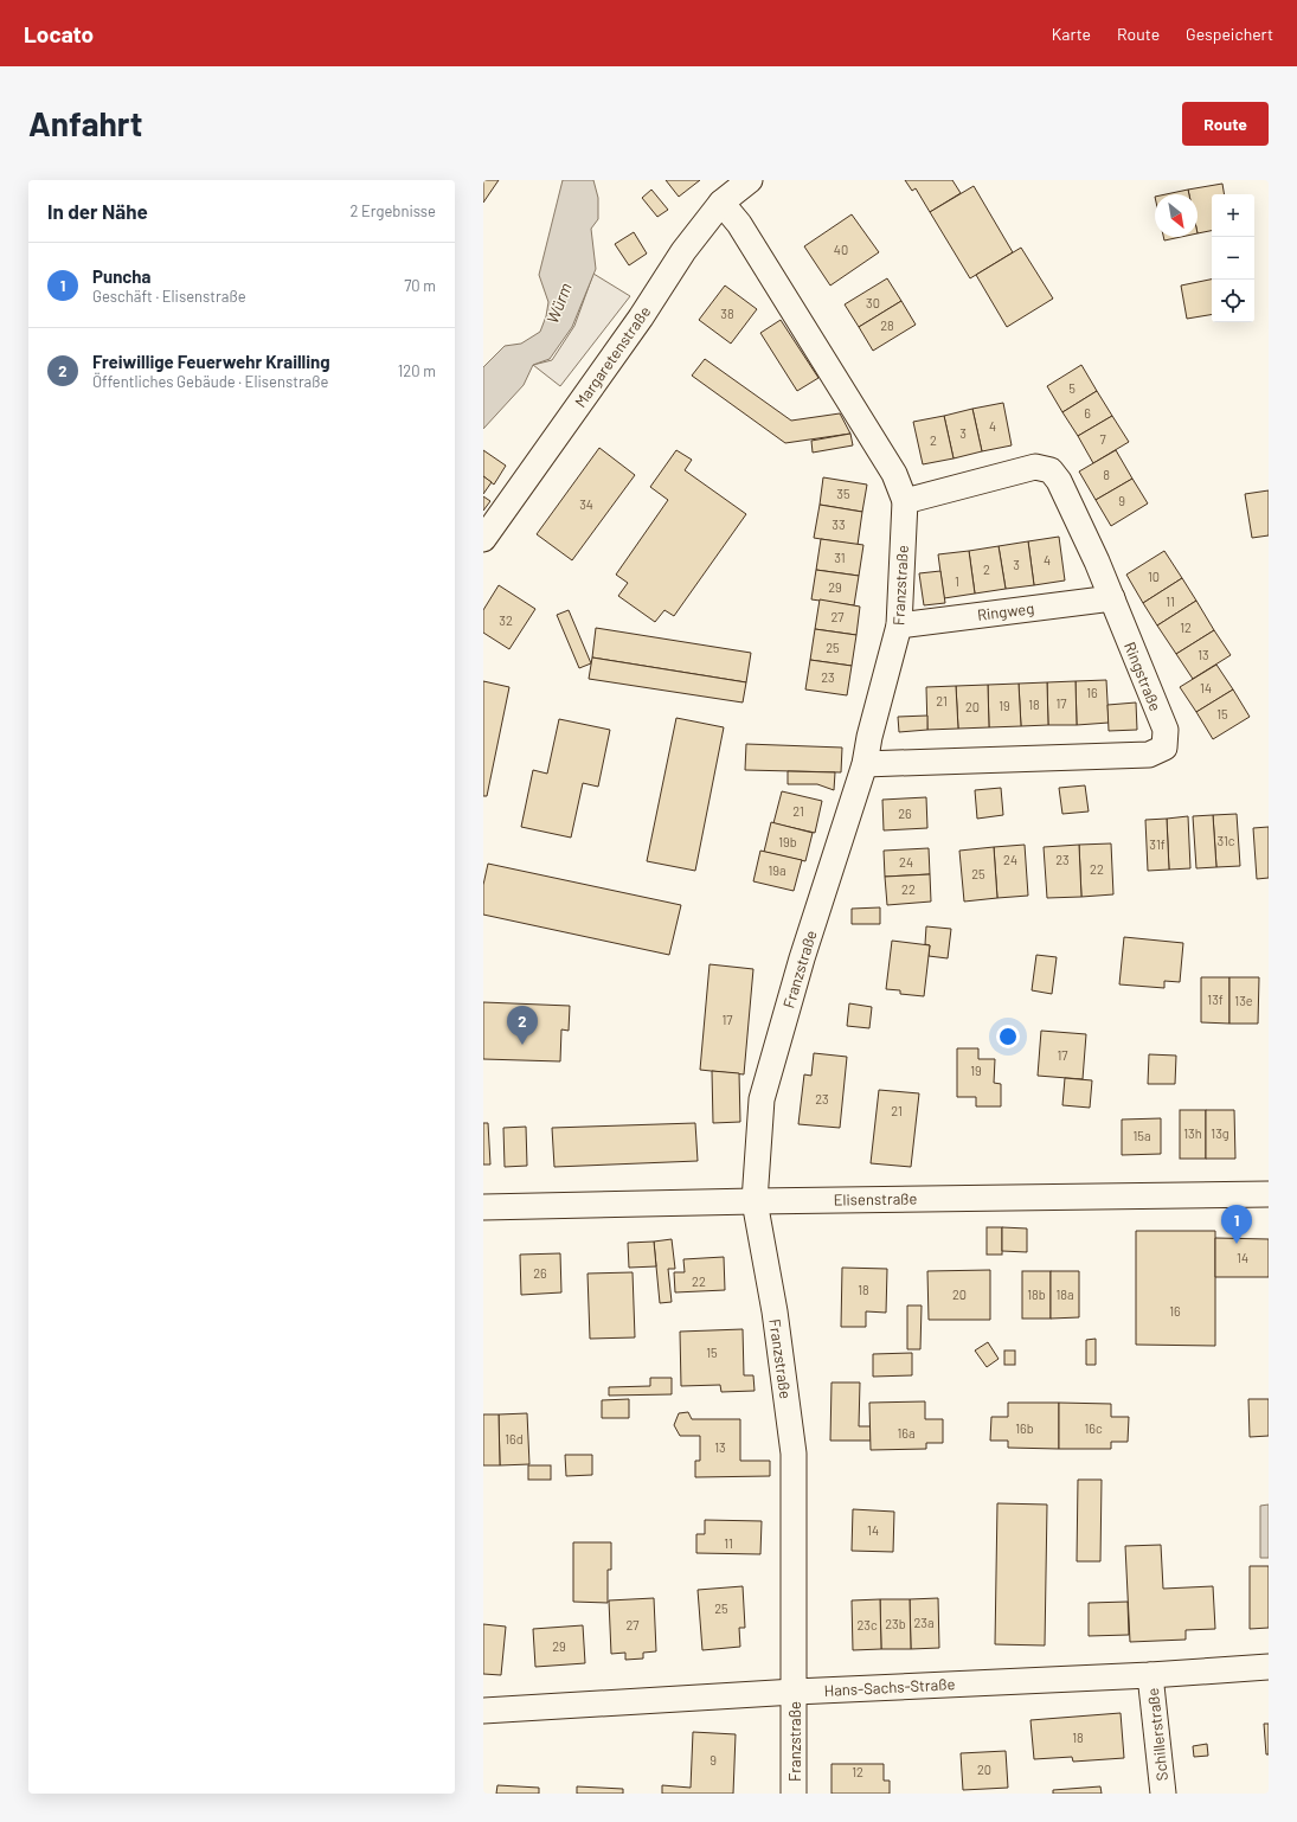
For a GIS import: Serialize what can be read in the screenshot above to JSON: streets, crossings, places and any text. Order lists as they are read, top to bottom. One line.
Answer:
{"streets":{"street":["Margaretenstraße","Franzstraße","Ringweg","Ringstraße","Elisenstraße","Hans-Sachs-Straße","Schillerstraße"]},"crossings":[["Margaretenstraße","Franzstraße"],["Franzstraße","Ringweg"],["Franzstraße","Ringstraße"],["Franzstraße","Elisenstraße"],["Franzstraße","Hans-Sachs-Straße"],["Ringweg","Ringstraße"],["Hans-Sachs-Straße","Schillerstraße"]],"water":["Würm"],"house_numbers":["40","30","38","28","5","6","4","3","7","2","8","35","9","34","33","31","4","3","2","10","1","29","11","27","32","12","25","13","23","14","16","21","17","18","19","20","15","21","26","31c","19b","31f","24","23","24","22","19a","25","22","13f","13e","17","17","19","23","21","13h","13g","15a","14","26","22","18","20","18b","18a","16","15","16b","16c","16a","16d","13","14","11","25","23a","23b","27","23c","29","18","9","20","12"],"north":"bottom right","page":{"header":"Locato","nav":["Karte","Route","Gespeichert"],"buttons":"Route","title":"Anfahrt","heading":["In der Nähe","2 Ergebnisse"],"map_buttons":["+","−"],"list":[{"mark":"1","name":"Puncha","note":"Geschäft · Elisenstraße","value":"70 m"},{"mark":"2","name":"Freiwillige Feuerwehr Krailling","note":"Öffentliches Gebäude · Elisenstraße","value":"120 m"}],"pins":["2","1"]}}
